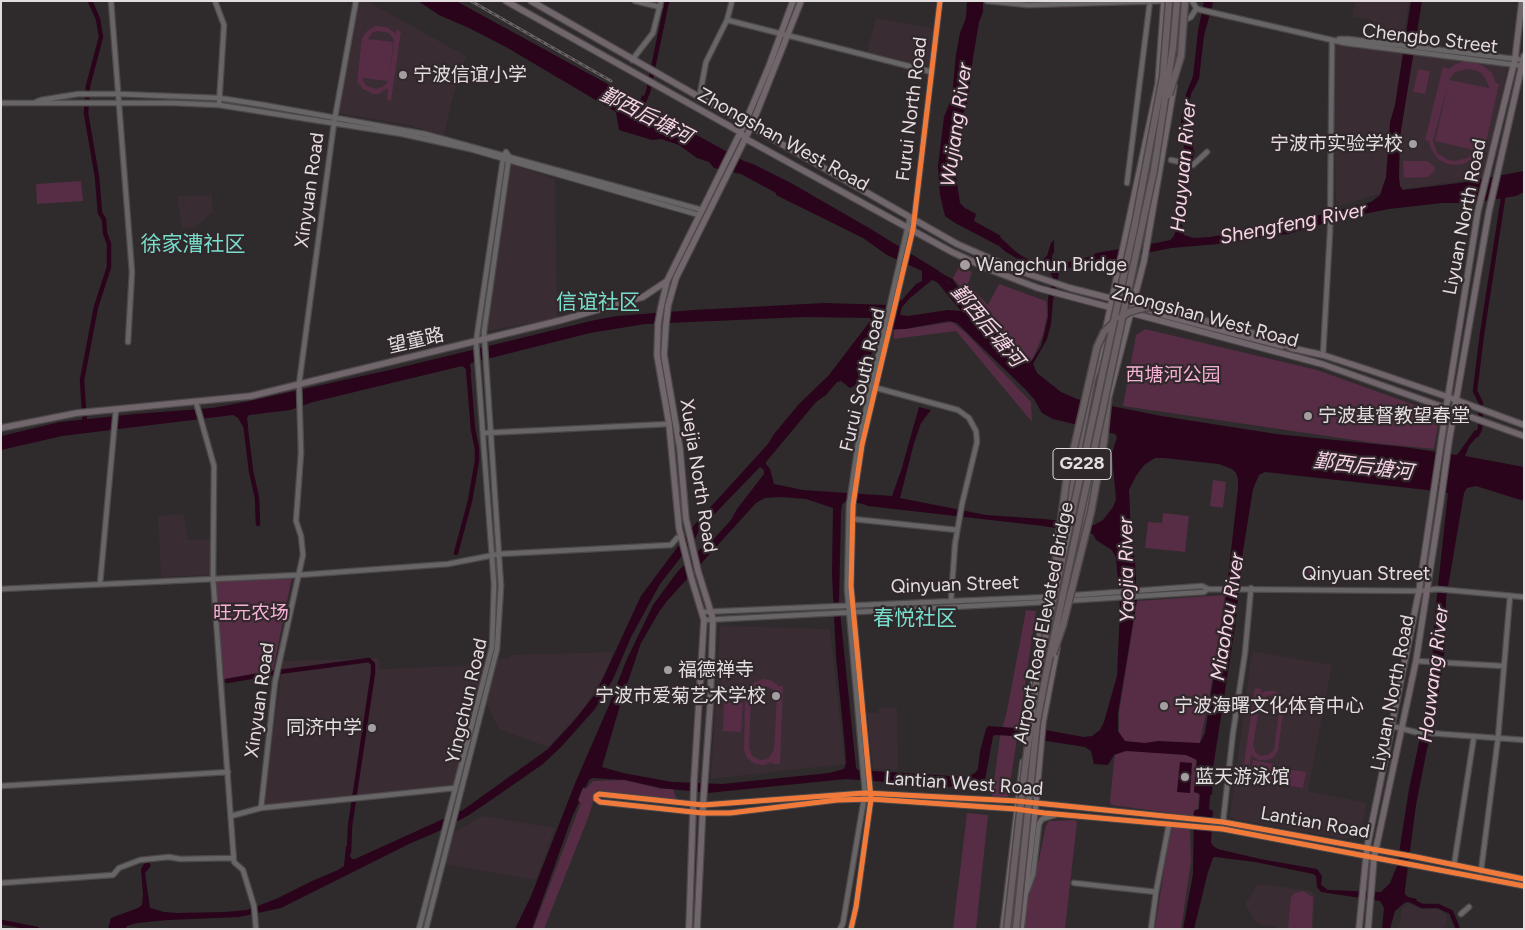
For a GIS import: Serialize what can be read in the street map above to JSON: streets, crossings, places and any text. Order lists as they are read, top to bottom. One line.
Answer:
{"streets":{"highway":["G228","Airport Road Elevated Bridge"],"main road":["Zhongshan West Road","Liyuan North Road","望童路","Xuejia North Road"],"street":["Chengbo Street","Furui North Road","Xinyuan Road","Furui South Road","Qinyuan Street","Yingchun Road","Lantian West Road","Lantian Road"]},"crossings":[["Chengbo Street","Liyuan North Road"],["Furui North Road","Zhongshan West Road"],["Furui North Road","Furui South Road"],["Zhongshan West Road","Liyuan North Road"],["Zhongshan West Road","望童路"],["Zhongshan West Road","Furui South Road"],["Zhongshan West Road","Xuejia North Road"],["Xinyuan Road","望童路"],["Liyuan North Road","Qinyuan Street"],["Liyuan North Road","Lantian Road"],["望童路","Xuejia North Road"],["望童路","Yingchun Road"],["Furui South Road","Qinyuan Street"],["Xuejia North Road","Qinyuan Street"],["Xuejia North Road","Lantian West Road"],["Lantian West Road","Lantian Road"]],"districts":["徐家漕社区","信谊社区","春悦社区"],"water":["鄞西后塘河","Wujiang River","Houyuan River","Shengfeng River","Yaojia River","Miaohou River","Houwang River"],"parks":["西塘河公园","旺元农场"],"places":["宁波信谊小学","宁波市实验学校","Wangchun Bridge","宁波基督教望春堂","福德禅寺","宁波市爱菊艺术学校","宁波海曙文化体育中心","同济中学","蓝天游泳馆"]}
